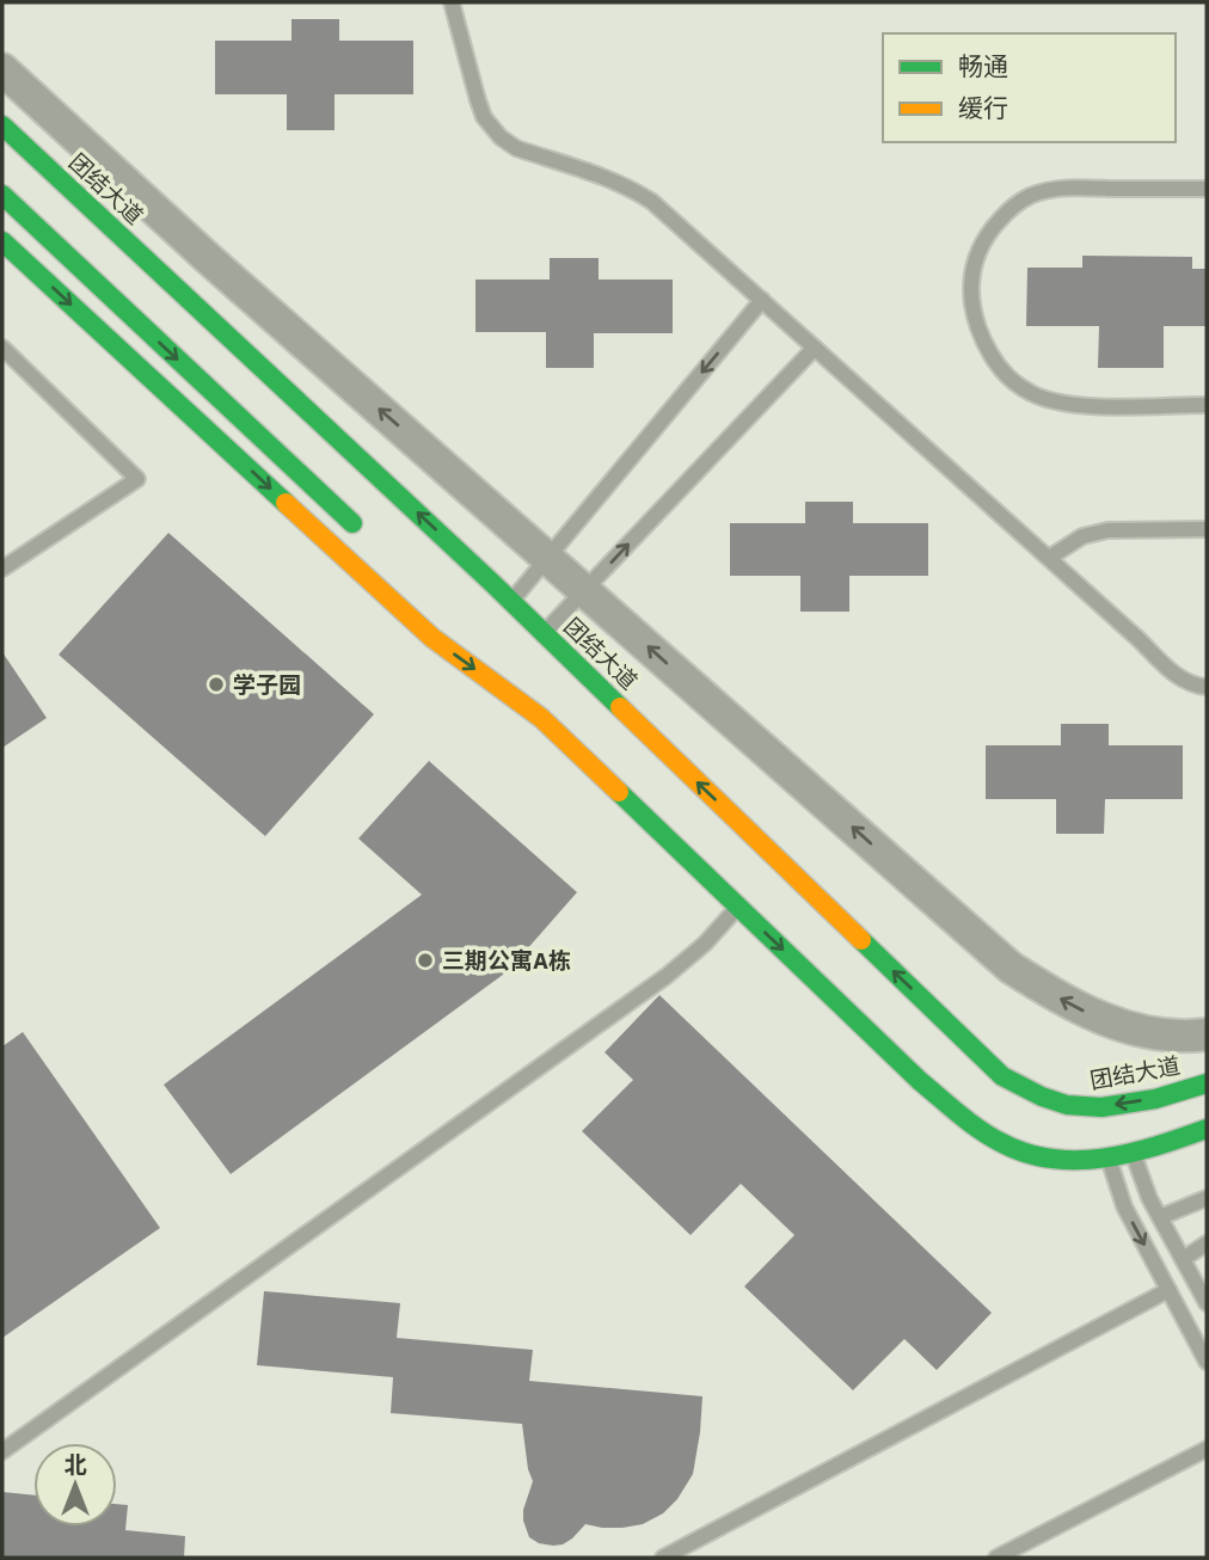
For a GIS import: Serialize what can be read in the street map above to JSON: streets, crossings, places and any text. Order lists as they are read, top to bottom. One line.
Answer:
{"streets":{"main road":["团结大道"]},"places":["学子园","三期公寓A栋"],"legend":["畅通","缓行"],"north":"top"}
